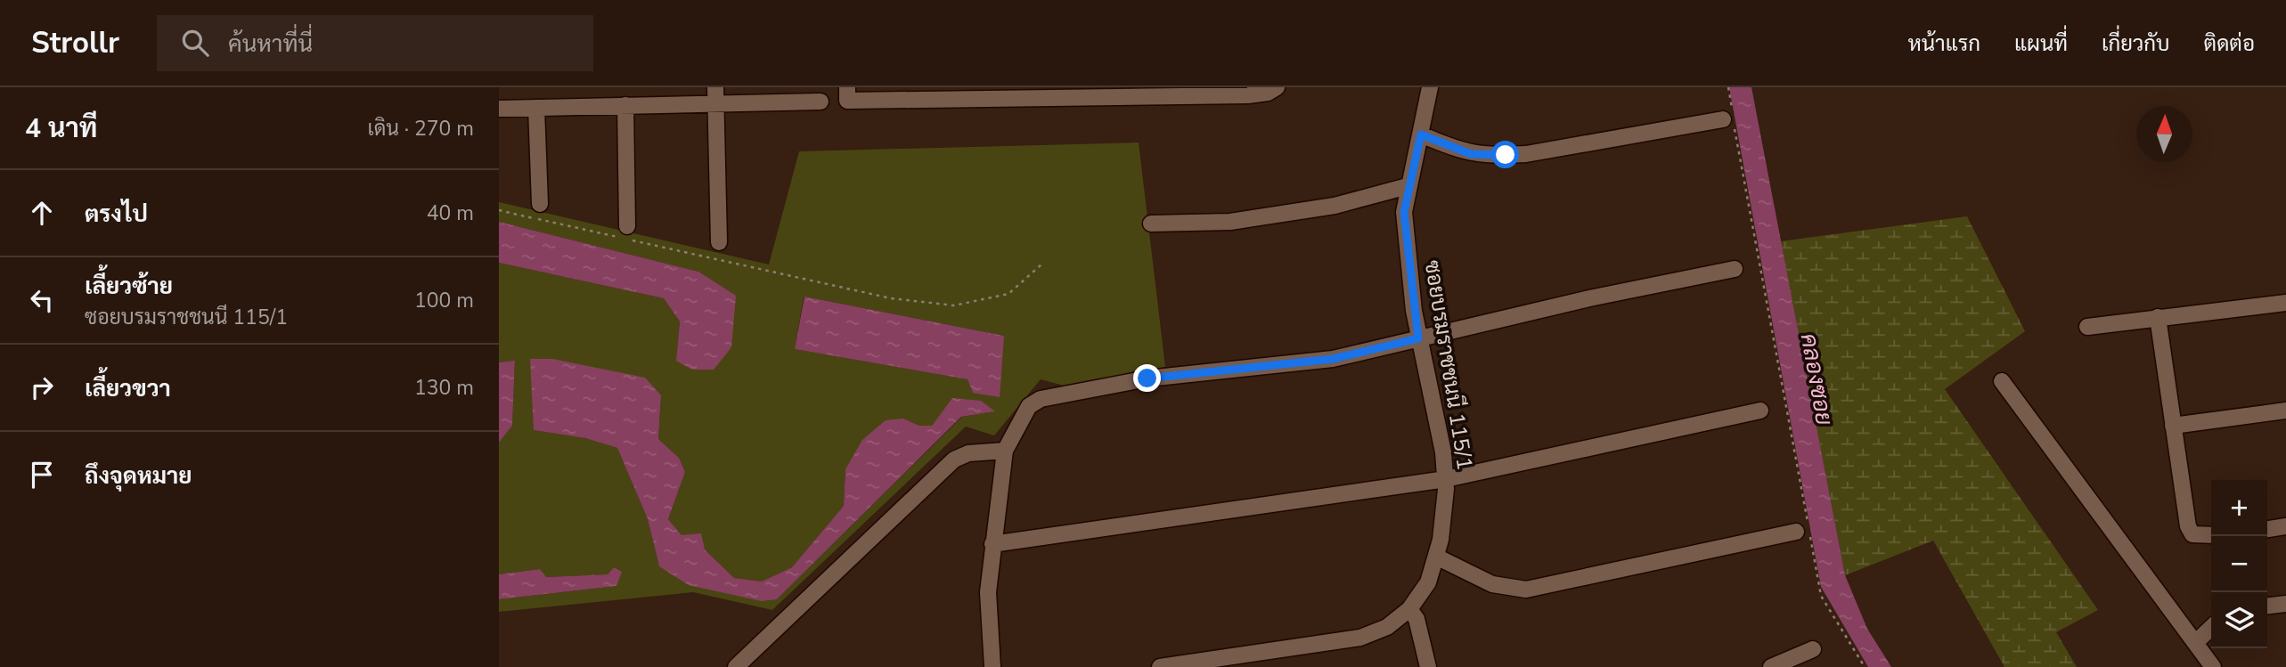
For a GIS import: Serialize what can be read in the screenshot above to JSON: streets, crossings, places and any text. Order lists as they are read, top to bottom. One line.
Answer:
{"streets":{"street":["ซอยบรมราชชนนี 115/1"]},"water":["คลองซอย"],"north":"top","page":{"header":"Strollr","search":"ค้นหาที่นี่","nav":["หน้าแรก","แผนที่","เกี่ยวกับ","ติดต่อ"],"heading":["4 นาที","เดิน · 270 m"],"list":[["ตรงไป","40 m"],["เลี้ยวซ้าย","ซอยบรมราชชนนี 115/1","100 m"],["เลี้ยวขวา","130 m"],"ถึงจุดหมาย"],"map_buttons":["+","−"]}}
